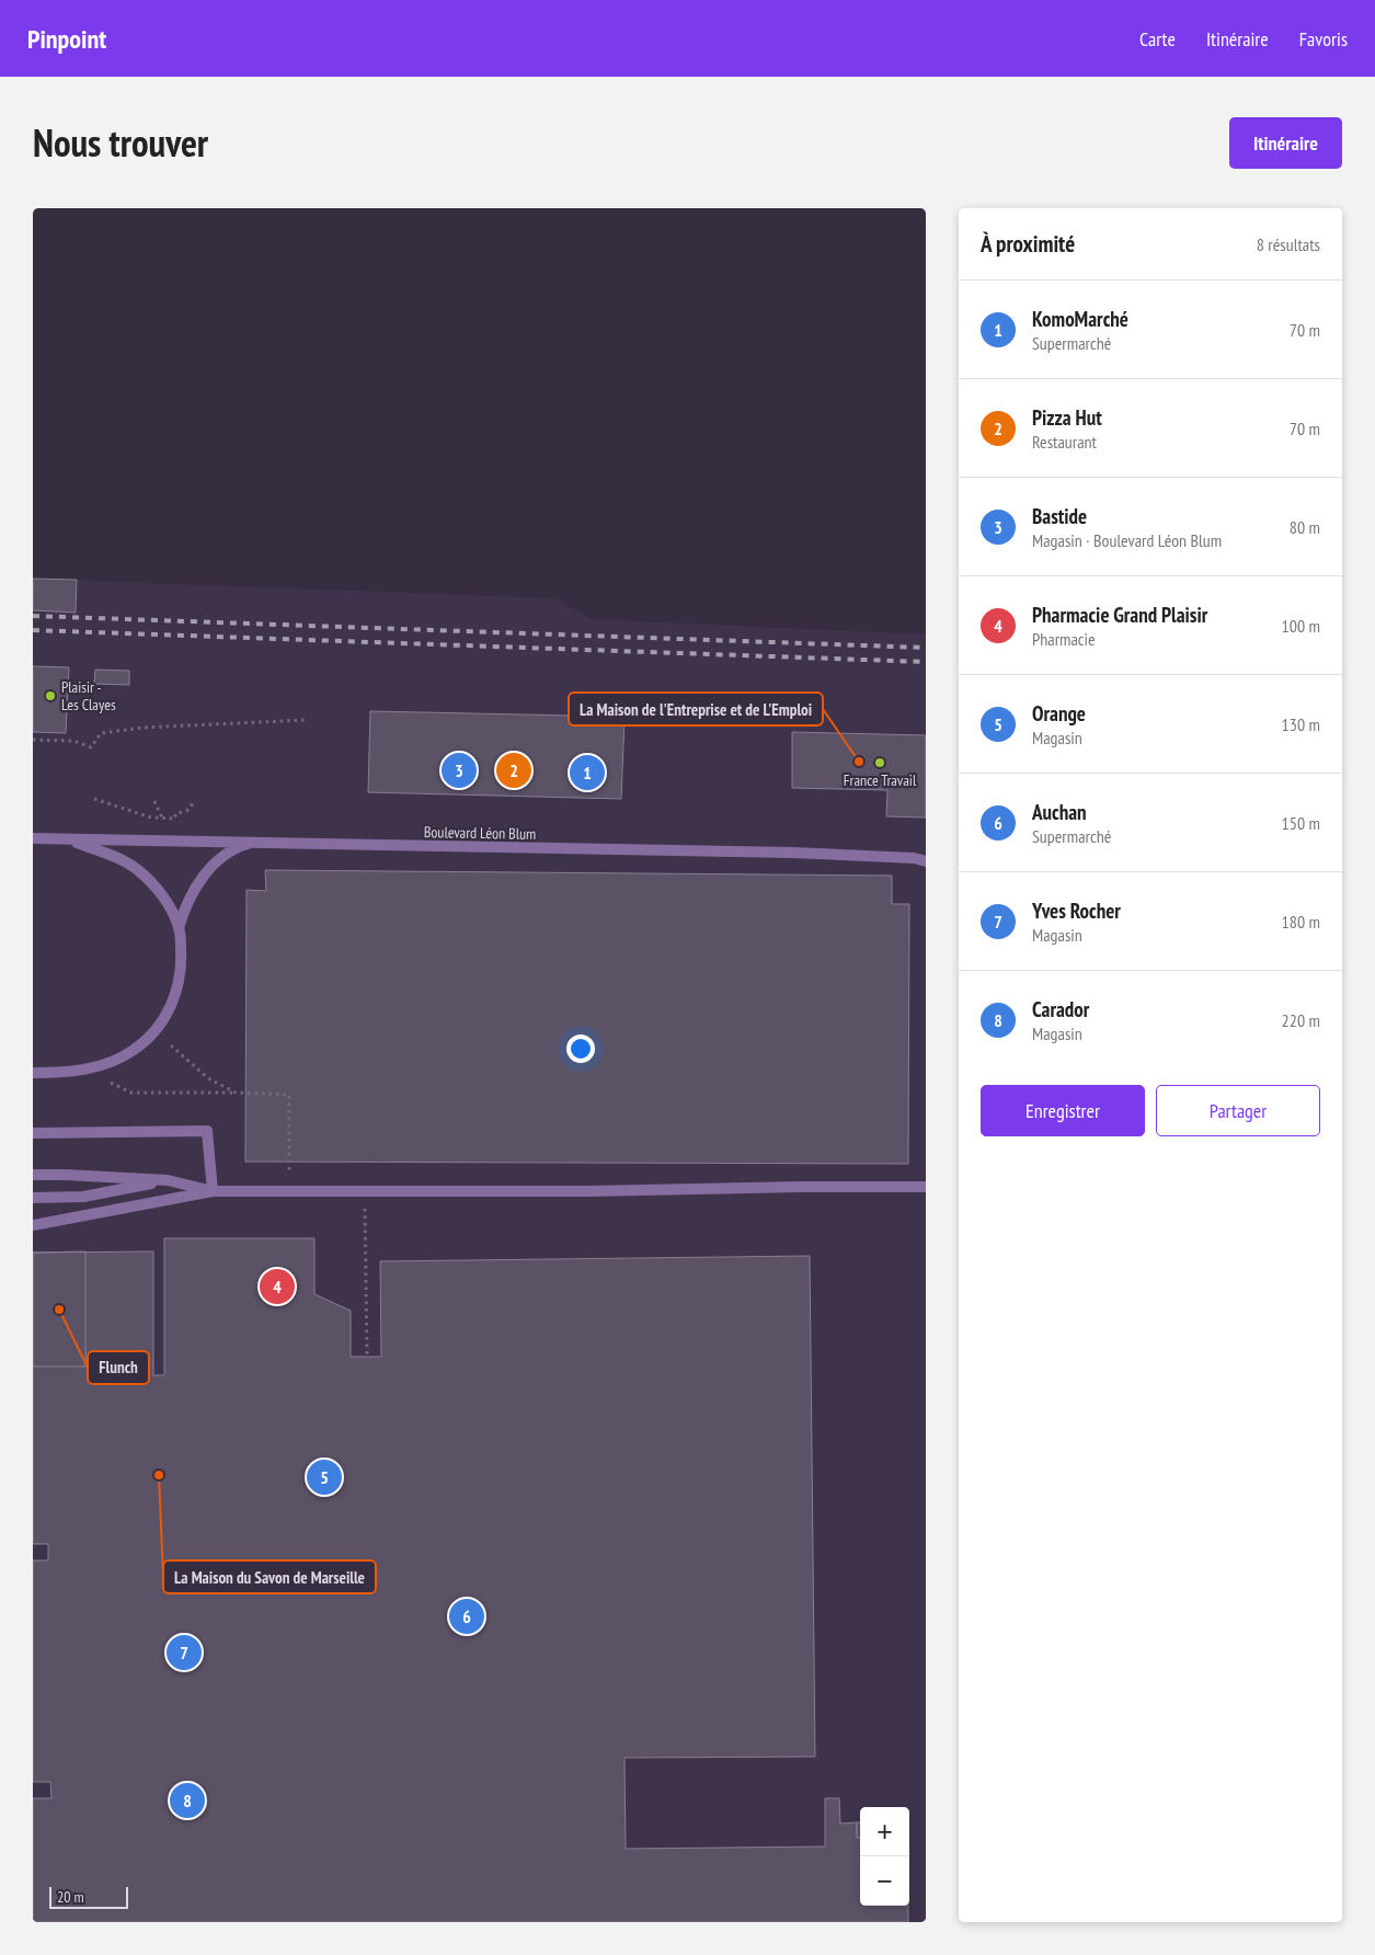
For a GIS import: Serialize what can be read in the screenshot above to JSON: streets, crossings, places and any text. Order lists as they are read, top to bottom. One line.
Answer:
{"streets":{"street":["Boulevard Léon Blum"]},"places":["Plaisir - Les Clayes","La Maison de l'Entreprise et de L'Emploi","France Travail","Flunch","La Maison du Savon de Marseille"],"scale_bar":"20 m","page":{"header":"Pinpoint","nav":["Carte","Itinéraire","Favoris"],"title":"Nous trouver","buttons":["Itinéraire",["Enregistrer","Partager"]],"heading":["À proximité","8 résultats"],"list":[{"mark":"1","name":"KomoMarché","note":"Supermarché","value":"70 m"},{"mark":"2","name":"Pizza Hut","note":"Restaurant","value":"70 m"},{"mark":"3","name":"Bastide","note":"Magasin · Boulevard Léon Blum","value":"80 m"},{"mark":"4","name":"Pharmacie Grand Plaisir","note":"Pharmacie","value":"100 m"},{"mark":"5","name":"Orange","note":"Magasin","value":"130 m"},{"mark":"6","name":"Auchan","note":"Supermarché","value":"150 m"},{"mark":"7","name":"Yves Rocher","note":"Magasin","value":"180 m"},{"mark":"8","name":"Carador","note":"Magasin","value":"220 m"}],"pins":["2","3","1","4","5","6","7","8"],"map_buttons":["+","−"],"scale":"20 m"}}
